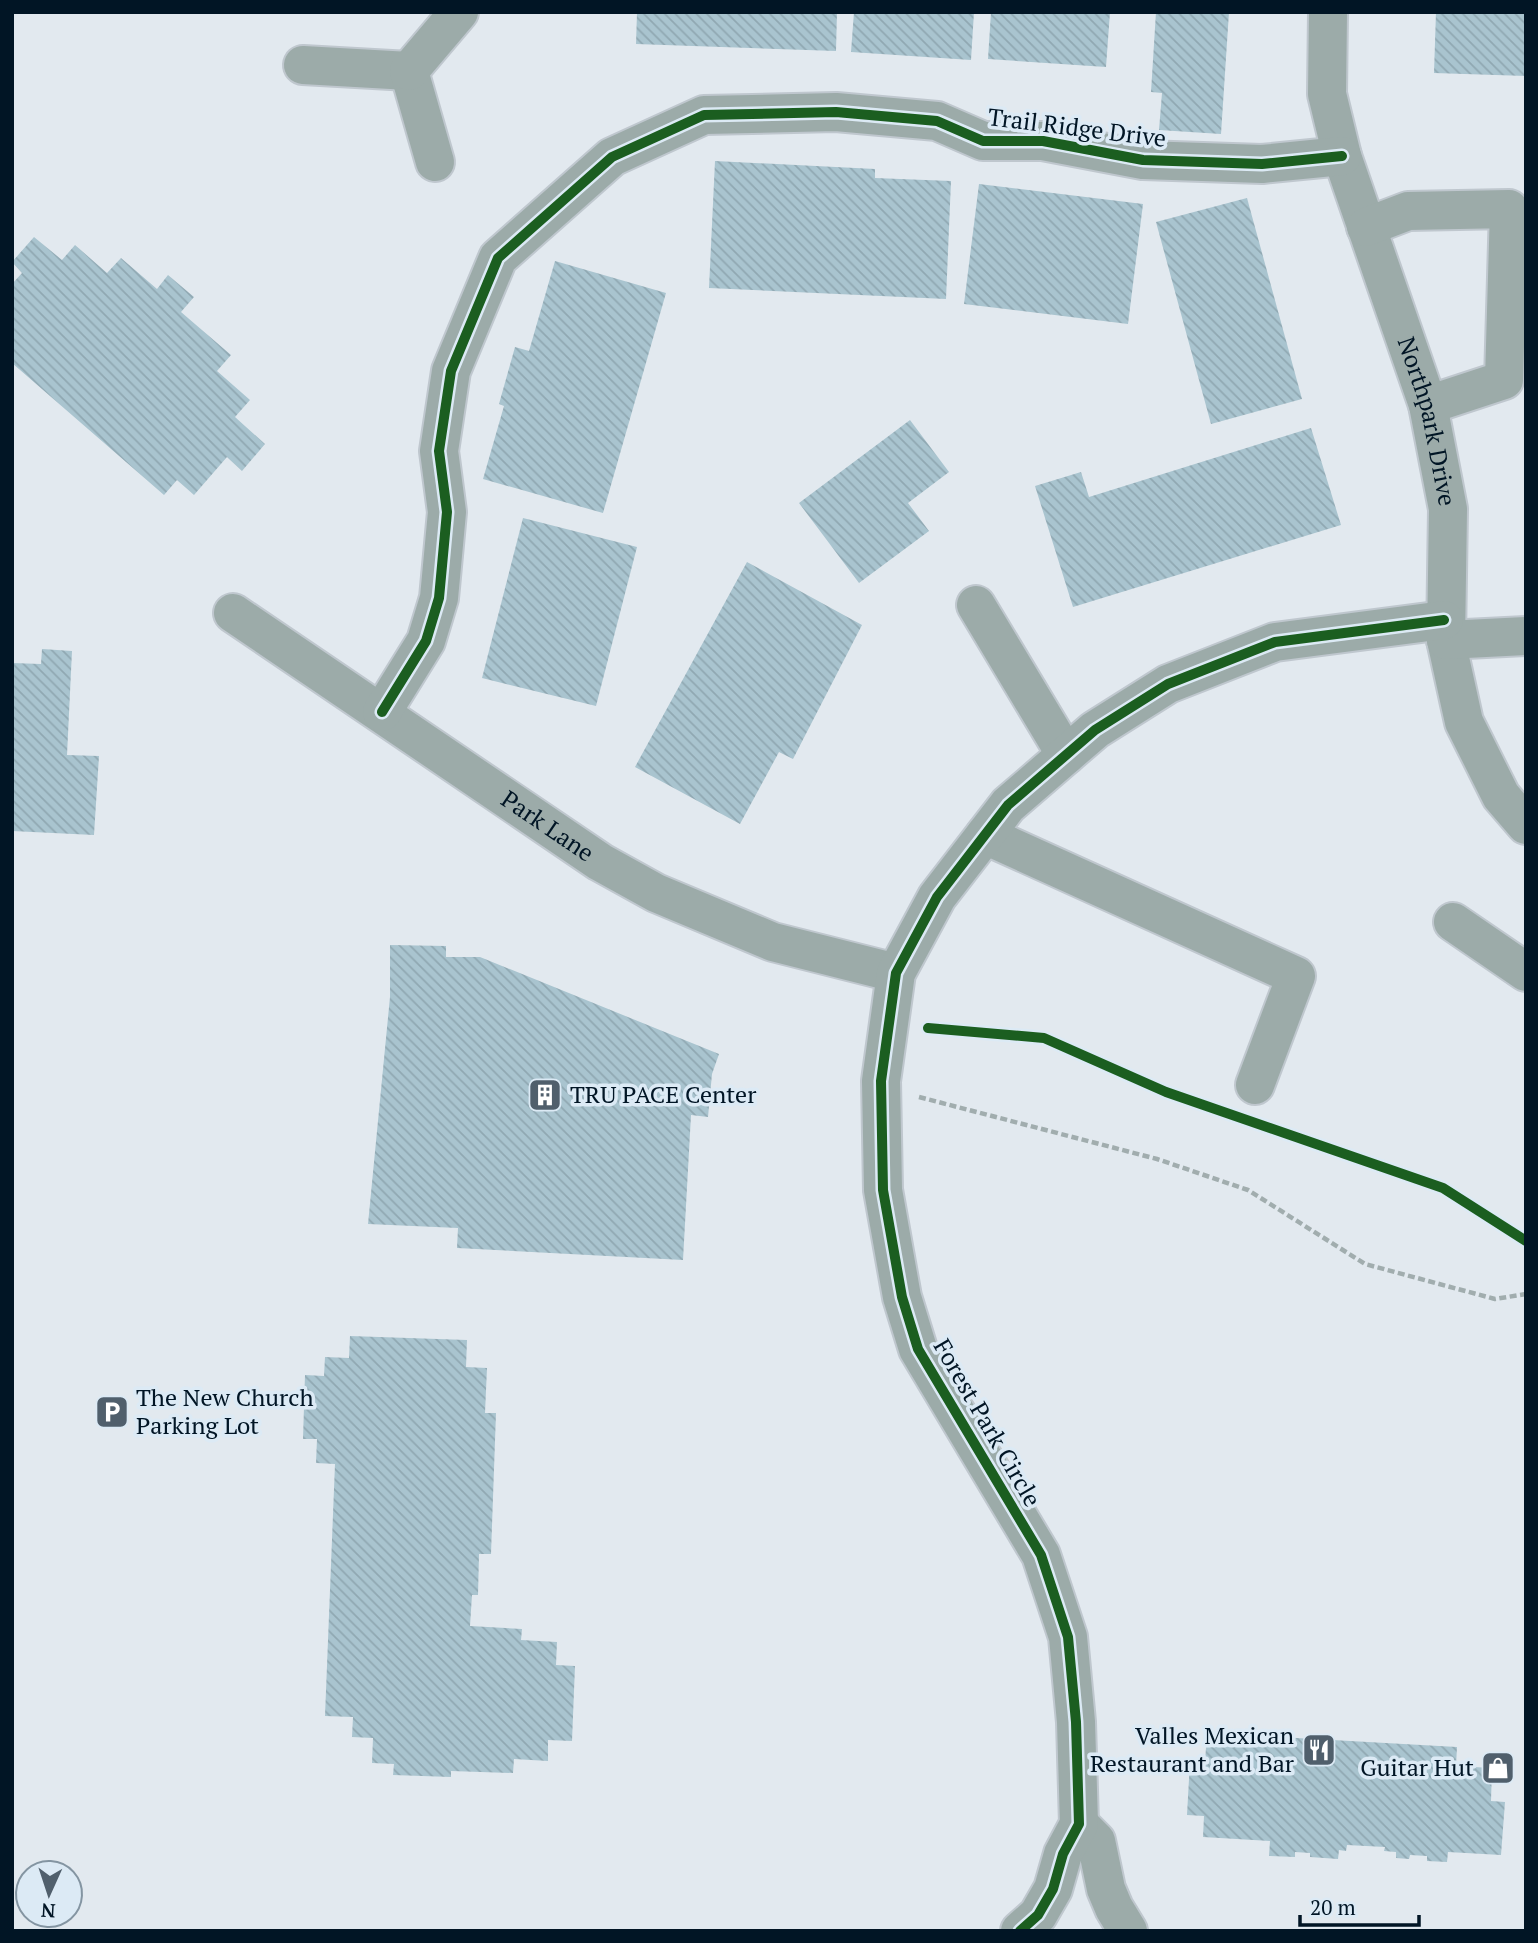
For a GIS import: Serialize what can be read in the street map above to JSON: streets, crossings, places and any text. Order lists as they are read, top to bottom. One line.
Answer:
{"streets":{"street":["Trail Ridge Drive","Northpark Drive","Park Lane","Forest Park Circle"]},"crossings":[["Trail Ridge Drive","Northpark Drive"],["Trail Ridge Drive","Park Lane"],["Northpark Drive","Forest Park Circle"],["Park Lane","Forest Park Circle"]],"places":{"building":["TRU PACE Center"],"parking":["The New Church Parking Lot"],"restaurant":["Valles Mexican Restaurant and Bar"],"shop":["Guitar Hut"]},"scale_bar":"20 m","north":"bottom"}
